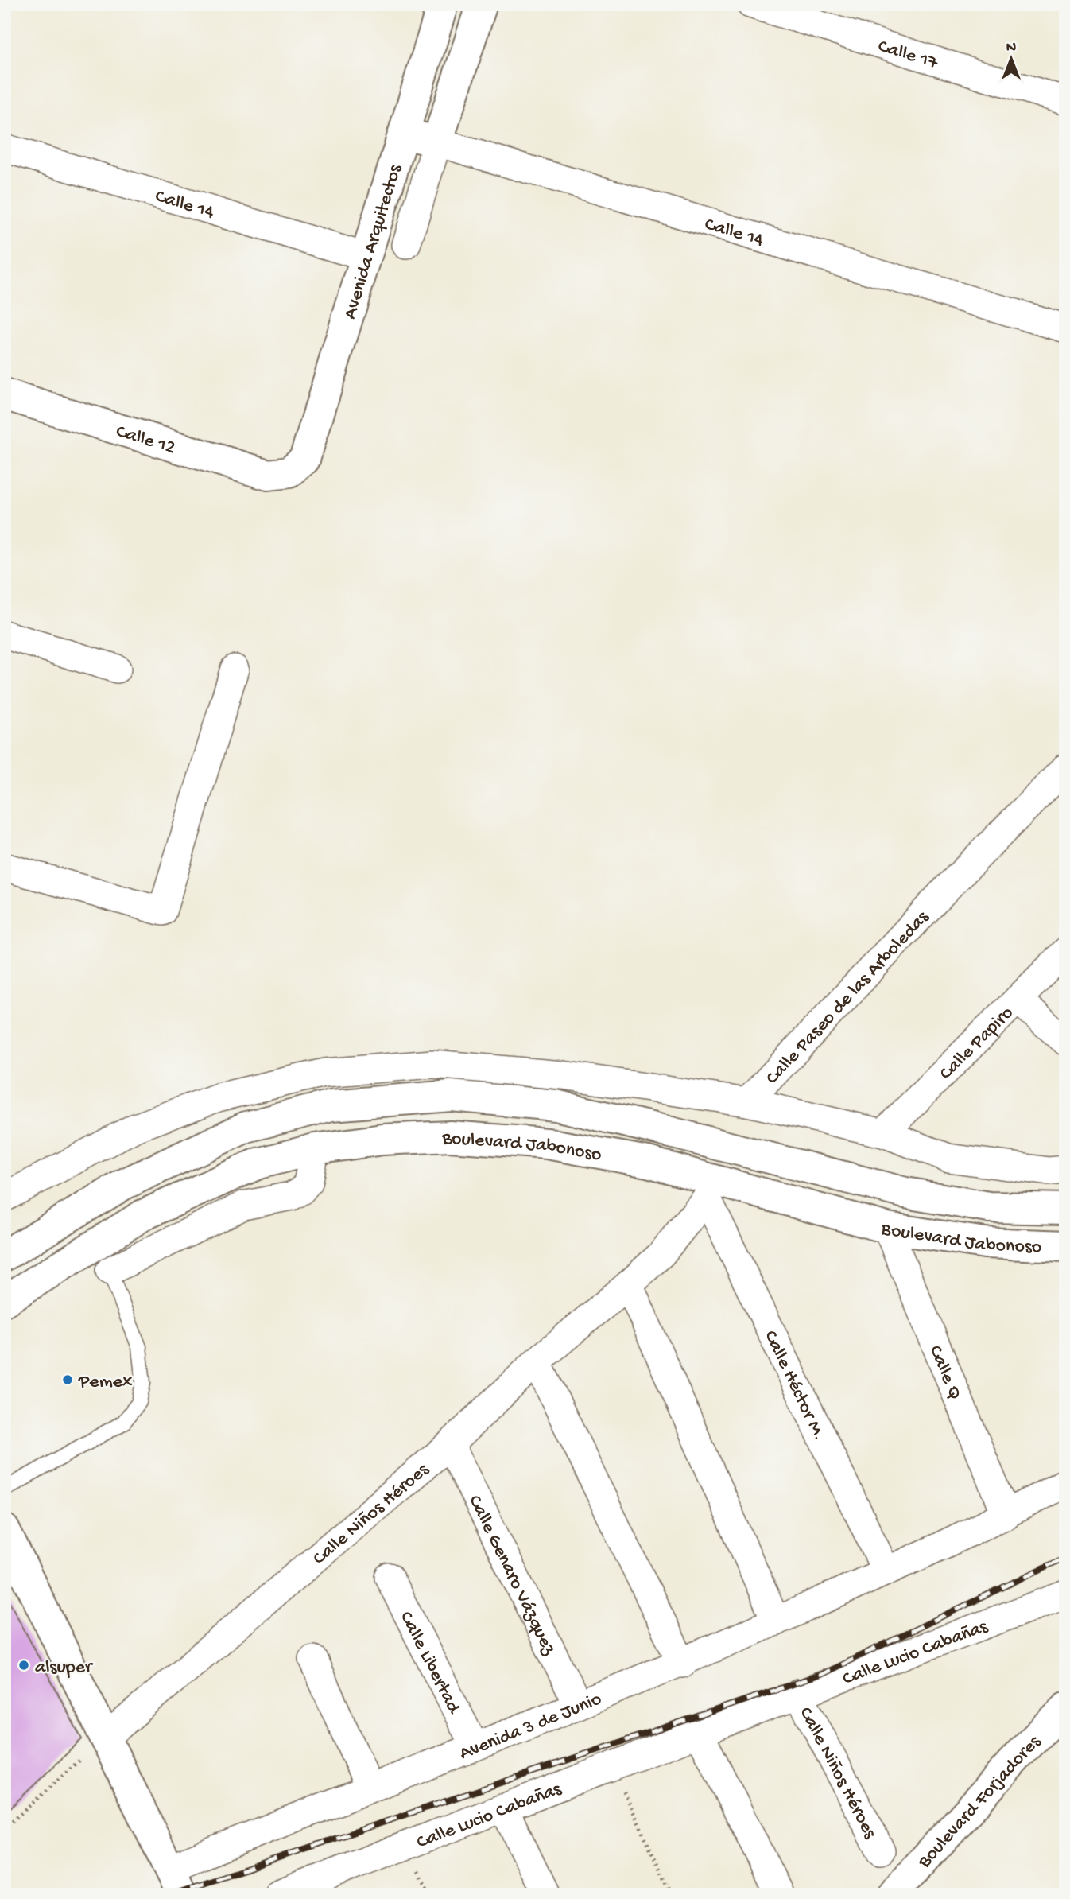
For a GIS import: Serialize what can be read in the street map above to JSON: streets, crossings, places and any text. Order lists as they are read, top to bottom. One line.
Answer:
{"streets":{"main road":["Calle 14","Avenida Arquitectos","Calle 12","Boulevard Jabonoso","Boulevard Forjadores"],"street":["Calle 17","Calle Paseo de las Arboledas","Calle Papiro","Calle Q","Calle Héctor M.","Calle Niños Héroes","Calle Genaro Vázquez","Calle Lucio Cabañas","Calle Libertad","Avenida 3 de Junio"]},"crossings":[["Calle 14","Avenida Arquitectos"],["Avenida Arquitectos","Calle 12"],["Boulevard Jabonoso","Calle Q"],["Boulevard Jabonoso","Calle Héctor M."],["Boulevard Jabonoso","Calle Niños Héroes"],["Calle Q","Avenida 3 de Junio"],["Calle Héctor M.","Calle Niños Héroes"],["Calle Héctor M.","Avenida 3 de Junio"],["Calle Niños Héroes","Calle Genaro Vázquez"],["Calle Niños Héroes","Calle Lucio Cabañas"],["Calle Genaro Vázquez","Avenida 3 de Junio"],["Calle Libertad","Avenida 3 de Junio"]],"places":["Pemex","alsuper"],"north":"top"}
